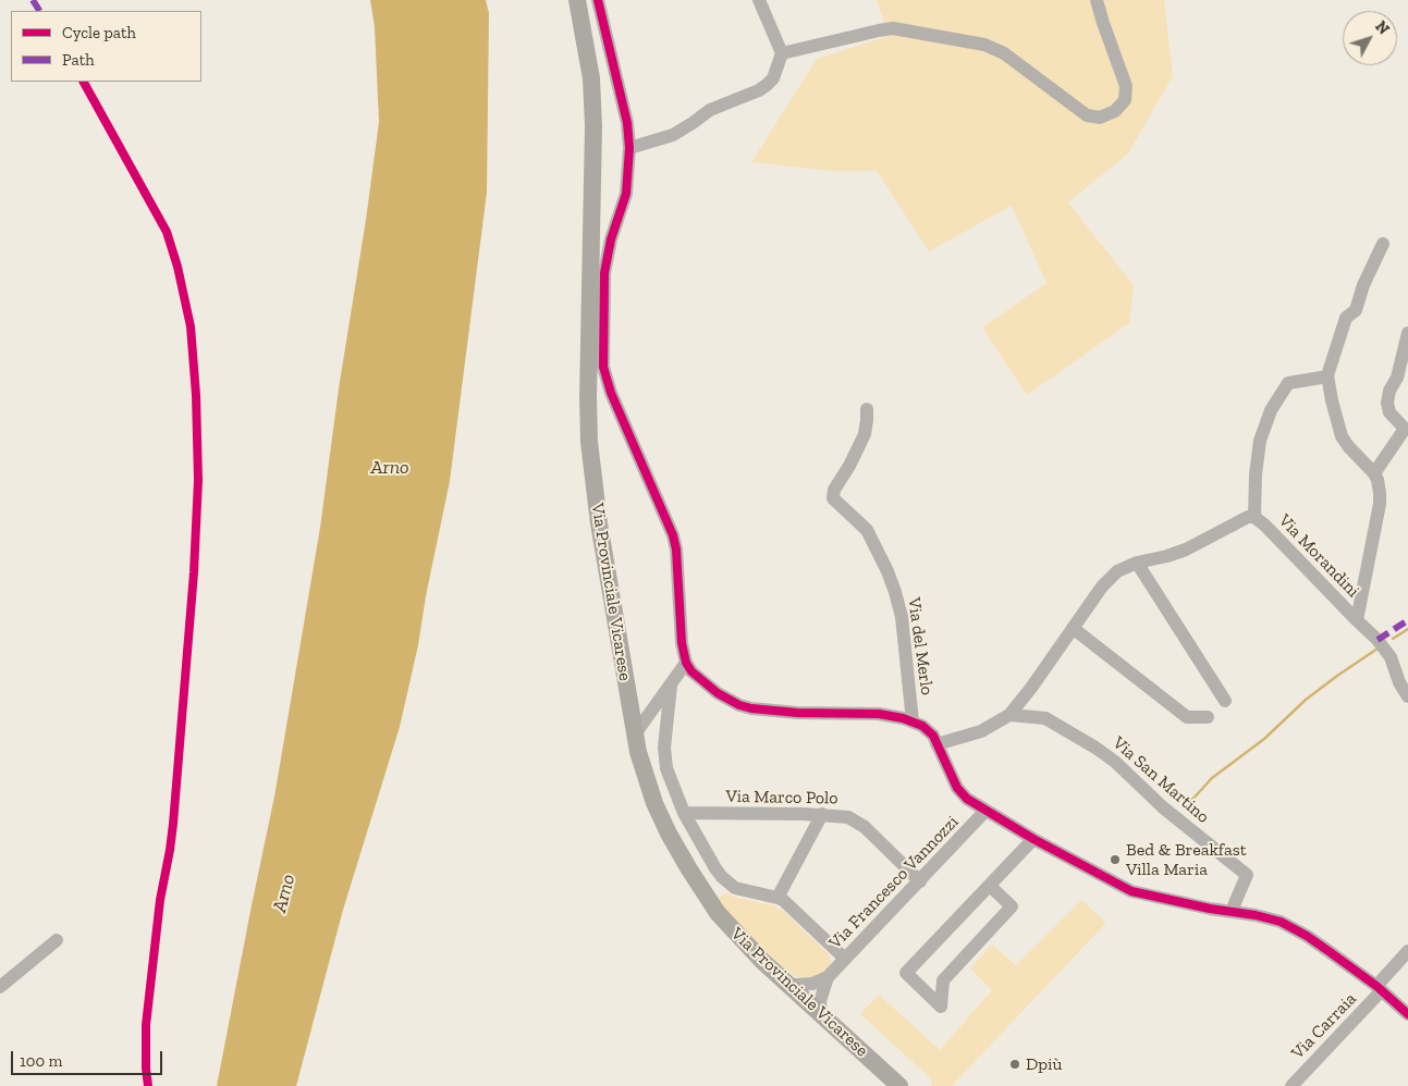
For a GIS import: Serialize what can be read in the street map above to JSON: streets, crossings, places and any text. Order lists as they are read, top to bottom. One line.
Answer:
{"streets":{"main road":["Via Provinciale Vicarese"],"street":["Via Morandini","Via del Merlo","Via San Martino","Via Marco Polo","Via Francesco Vannozzi","Via Carraia"]},"crossings":[["Via Morandini","Via San Martino"],["Via Provinciale Vicarese","Via Francesco Vannozzi"],["Via Marco Polo","Via Francesco Vannozzi"]],"water":["Arno"],"places":["Bed & Breakfast Villa Maria","Dpiù"],"legend":["Cycle path","Path"],"scale_bar":"100 m","north":"top right"}
